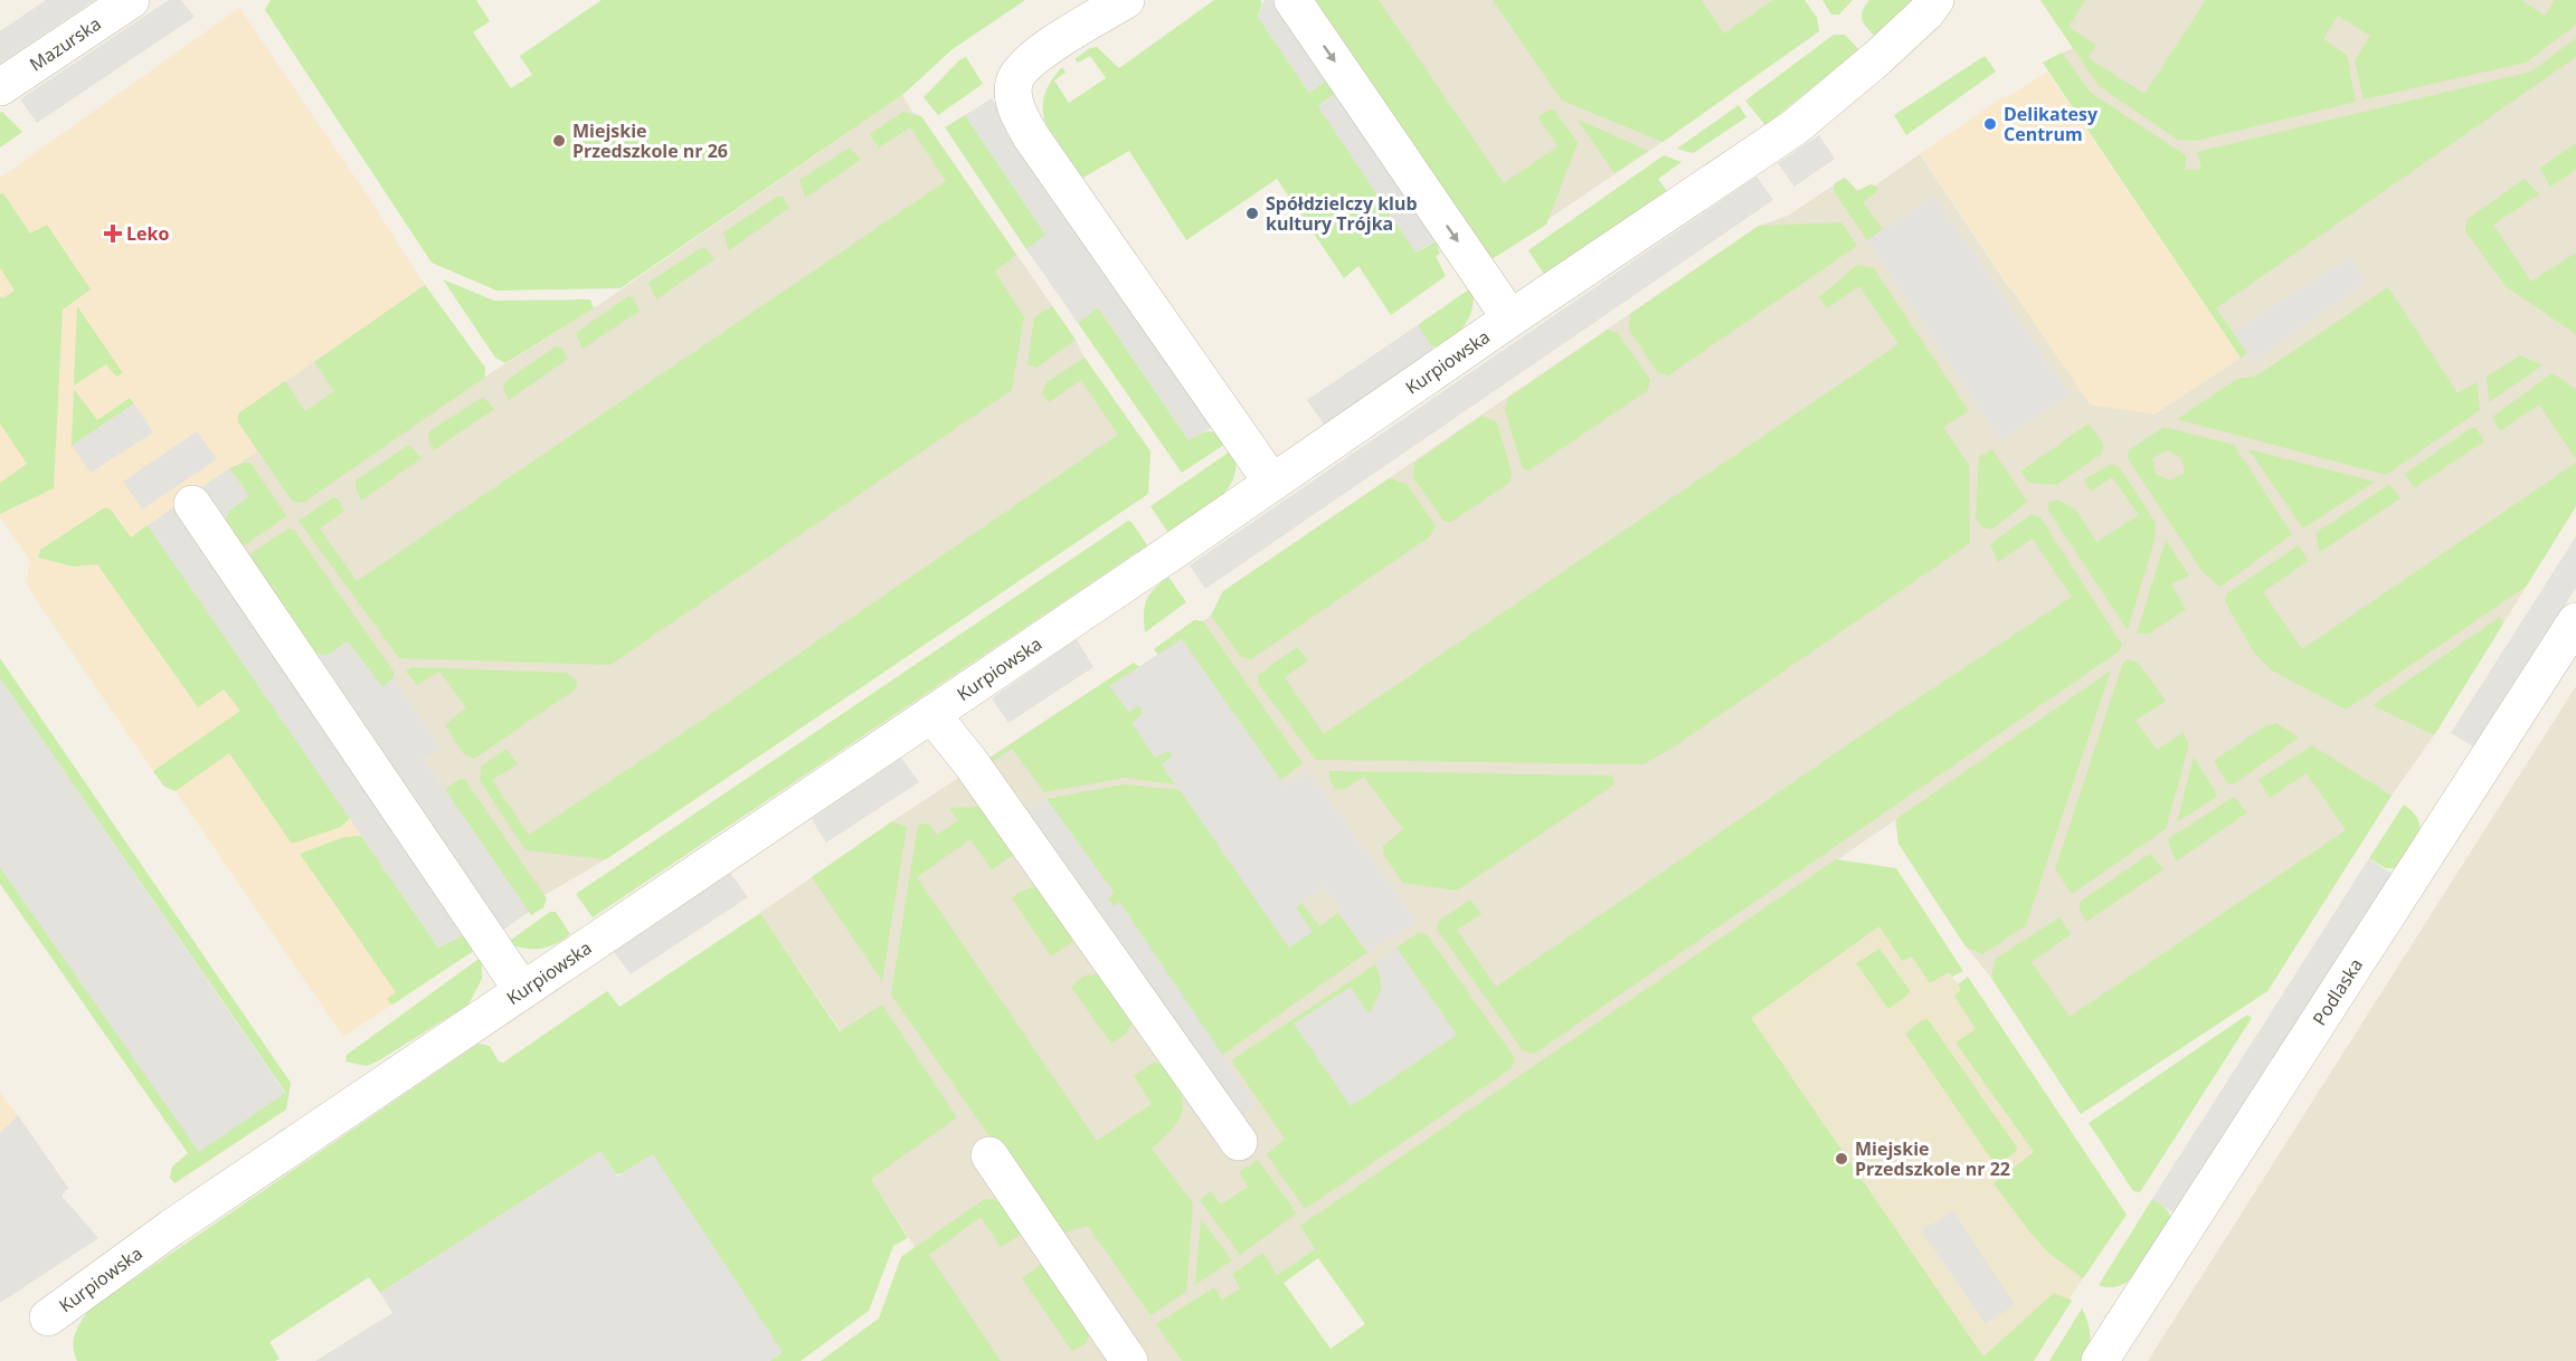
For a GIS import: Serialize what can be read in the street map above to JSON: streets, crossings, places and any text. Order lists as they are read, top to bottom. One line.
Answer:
{"streets":{"street":["Mazurska","Kurpiowska","Podlaska"]},"places":{"other":["Delikatesy Centrum","Miejskie Przedszkole nr 26","Spółdzielczy klub kultury Trójka","Miejskie Przedszkole nr 22"],"health":["Leko"]}}
